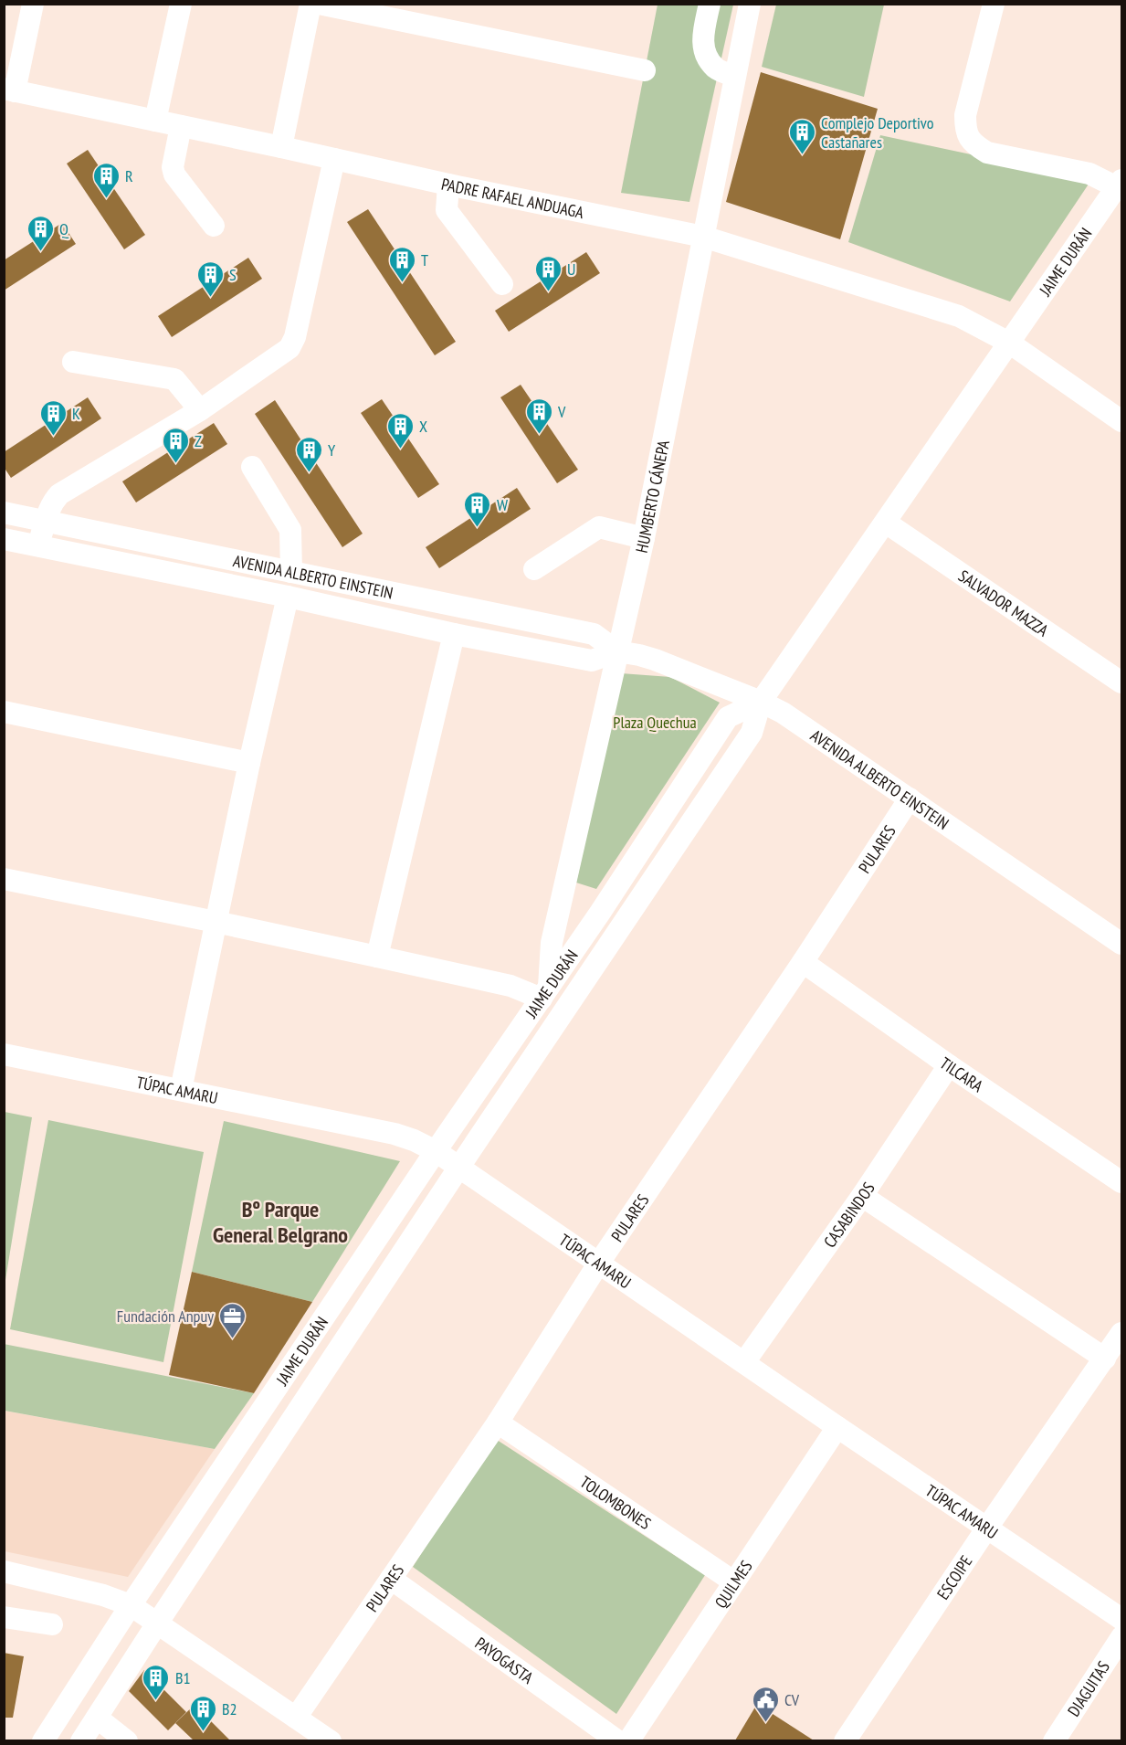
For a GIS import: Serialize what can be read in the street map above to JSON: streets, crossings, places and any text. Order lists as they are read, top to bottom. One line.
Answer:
{"streets":{"street":["PADRE RAFAEL ANDUAGA","JAIME DURÁN","HUMBERTO CÁNEPA","AVENIDA ALBERTO EINSTEIN","SALVADOR MAZZA","PULARES","TILCARA","TÚPAC AMARU","CASABINDOS","TOLOMBONES","ESCOIPE","QUILMES","PAYOGASTA","DIAGUITAS"]},"crossings":[["PADRE RAFAEL ANDUAGA","JAIME DURÁN"],["PADRE RAFAEL ANDUAGA","HUMBERTO CÁNEPA"],["JAIME DURÁN","HUMBERTO CÁNEPA"],["JAIME DURÁN","AVENIDA ALBERTO EINSTEIN"],["JAIME DURÁN","SALVADOR MAZZA"],["JAIME DURÁN","TÚPAC AMARU"],["HUMBERTO CÁNEPA","AVENIDA ALBERTO EINSTEIN"],["AVENIDA ALBERTO EINSTEIN","PULARES"],["PULARES","TILCARA"],["PULARES","TÚPAC AMARU"],["PULARES","TOLOMBONES"],["PULARES","PAYOGASTA"],["TILCARA","CASABINDOS"],["TÚPAC AMARU","CASABINDOS"],["TÚPAC AMARU","ESCOIPE"],["TÚPAC AMARU","QUILMES"],["TOLOMBONES","QUILMES"]],"districts":["Bº Parque General Belgrano"],"parks":["Plaza Quechua"],"places":{"building":["Complejo Deportivo Castañares","R","Q","T","U","S","V","K","X","Z","Y","W","B1","B2"],"office":["Fundación Anpuy"],"public building":["CV"]}}
